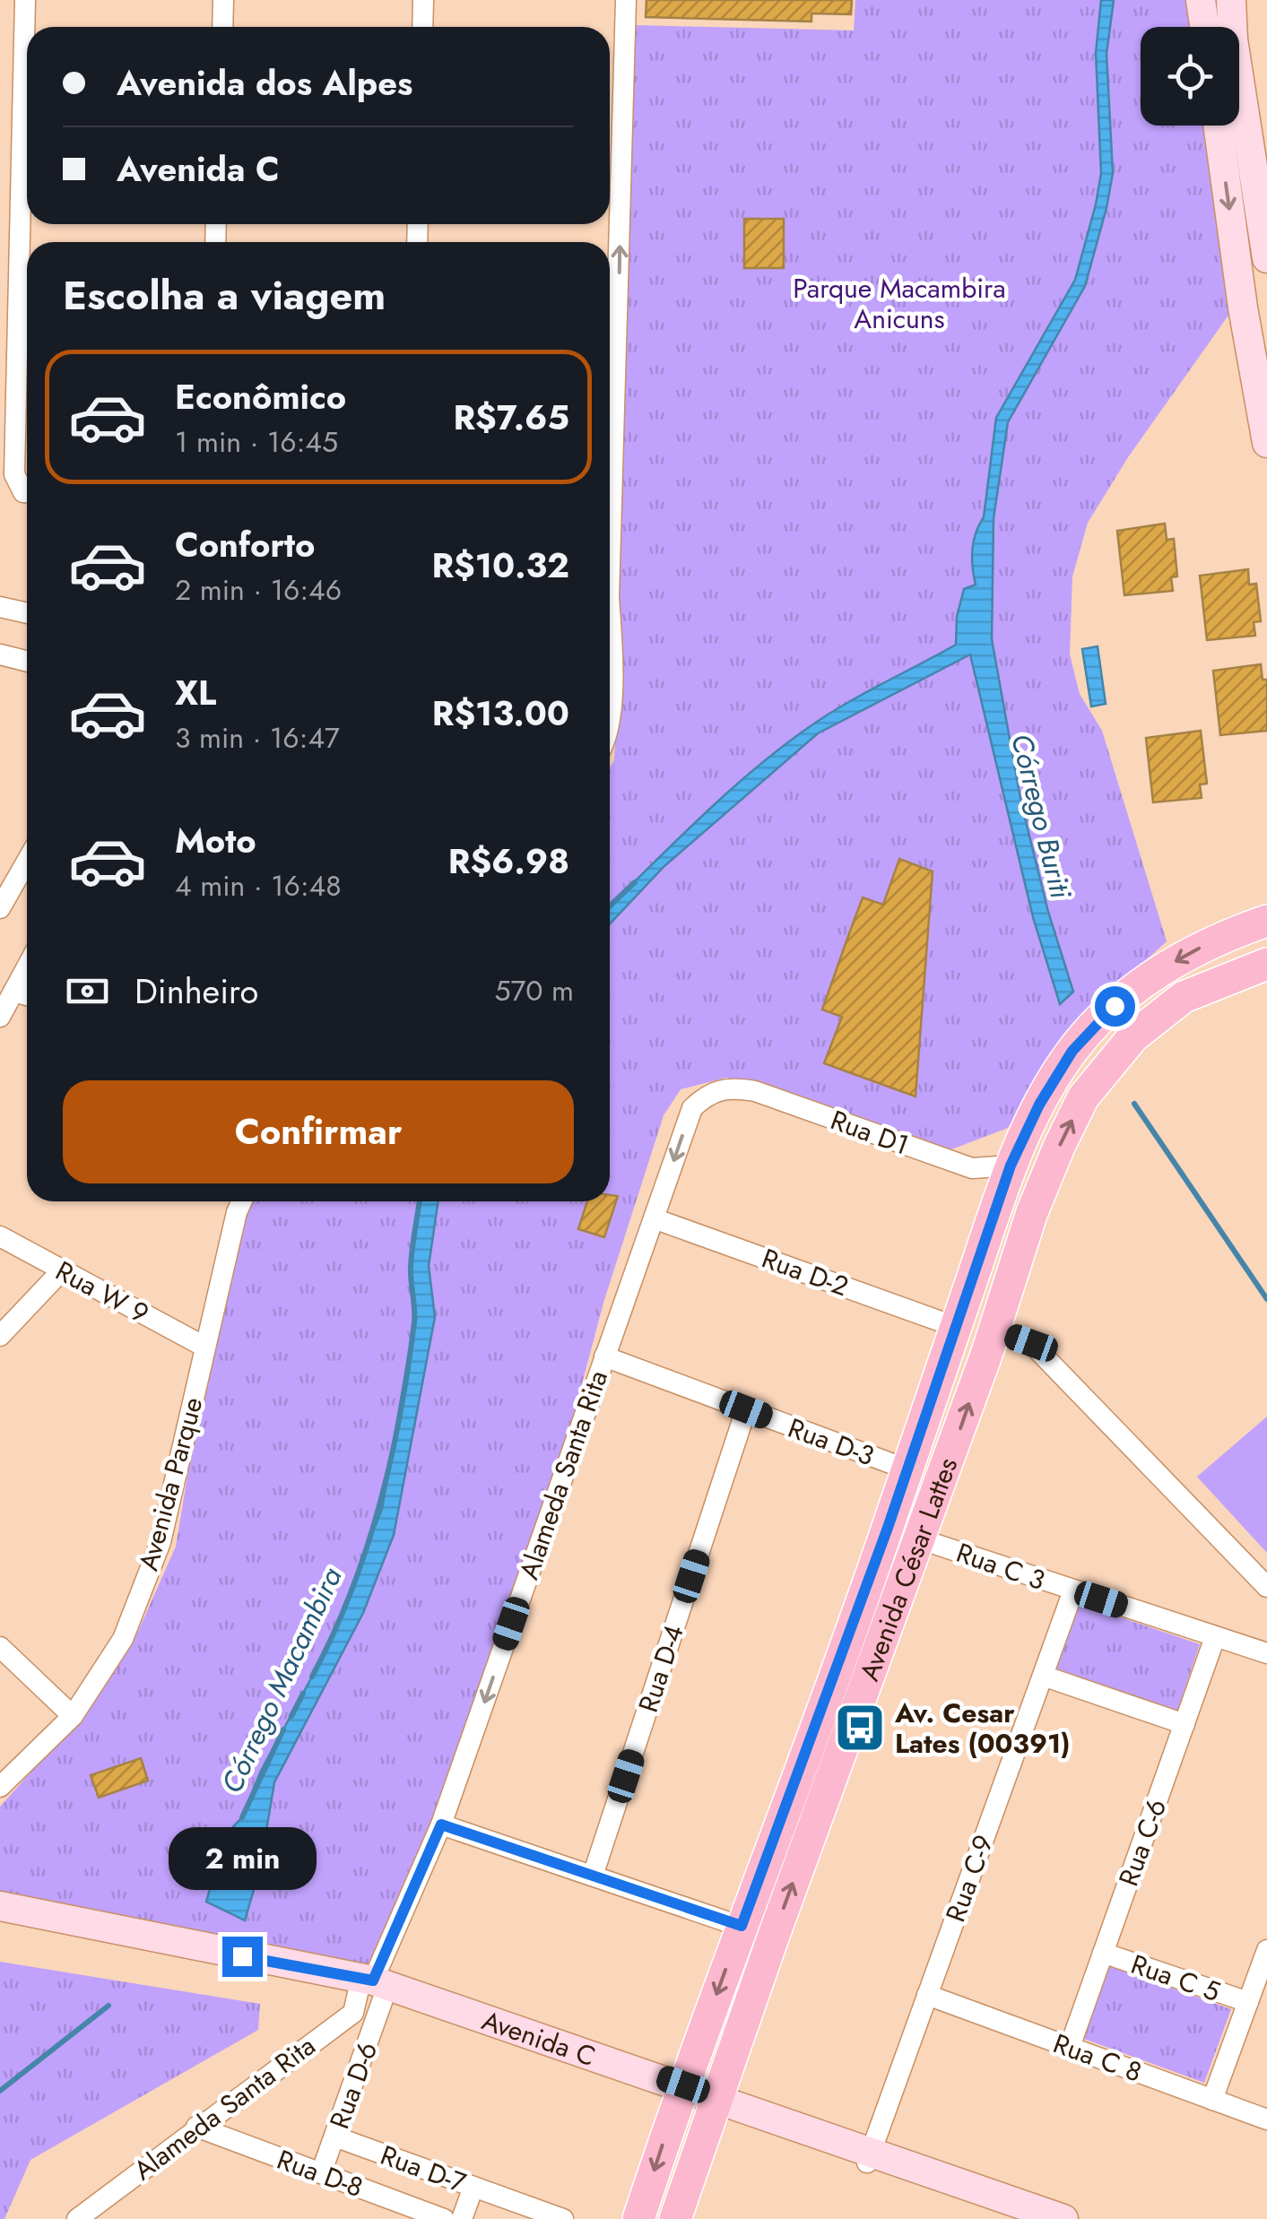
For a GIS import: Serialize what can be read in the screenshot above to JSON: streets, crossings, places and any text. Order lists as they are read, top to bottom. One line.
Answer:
{"streets":{"main road":["Avenida César Lattes"],"street":["Rua D1","Rua D-2","Rua W 9","Rua D-3","Alameda Santa Rita","Avenida Parque","Rua C 3","Rua D-4","Rua C-6","Rua C-9","Rua C 5","Avenida C","Rua C 8","Rua D-6","Rua D-7","Rua D-8"]},"crossings":[["Rua D1","Alameda Santa Rita"],["Rua D1","Avenida César Lattes"],["Rua D-2","Alameda Santa Rita"],["Rua D-2","Avenida César Lattes"],["Rua W 9","Avenida Parque"],["Rua D-3","Alameda Santa Rita"],["Rua D-3","Avenida César Lattes"],["Rua D-3","Rua D-4"],["Alameda Santa Rita","Avenida C"],["Alameda Santa Rita","Rua D-6"],["Alameda Santa Rita","Rua D-8"],["Rua C 3","Avenida César Lattes"],["Rua C 3","Rua C-6"],["Rua C 3","Rua C-9"],["Avenida César Lattes","Avenida C"],["Rua C-6","Rua C 5"],["Rua C-6","Rua C 8"],["Rua C-9","Avenida C"],["Rua C-9","Rua C 8"],["Avenida C","Rua D-6"],["Rua D-6","Rua D-7"],["Rua D-6","Rua D-8"]],"one_way":["Alameda Santa Rita"],"water":["Córrego Buriti","Córrego Macambira"],"parks":["Parque Macambira Anicuns"],"places":{"bus stop":["Av. Cesar Lates (00391)"]},"page":{"banner":["Avenida dos Alpes","Avenida C"],"heading":"Escolha a viagem","list":[{"name":"Econômico","note":"1 min · 16:45","value":"R$7.65"},{"name":"Conforto","note":"2 min · 16:46","value":"R$10.32"},{"name":"XL","note":"3 min · 16:47","value":"R$13.00"},{"name":"Moto","note":"4 min · 16:48","value":"R$6.98"}],"pay":["Dinheiro","570 m"],"buttons":"Confirmar","bubble":"2 min"}}
